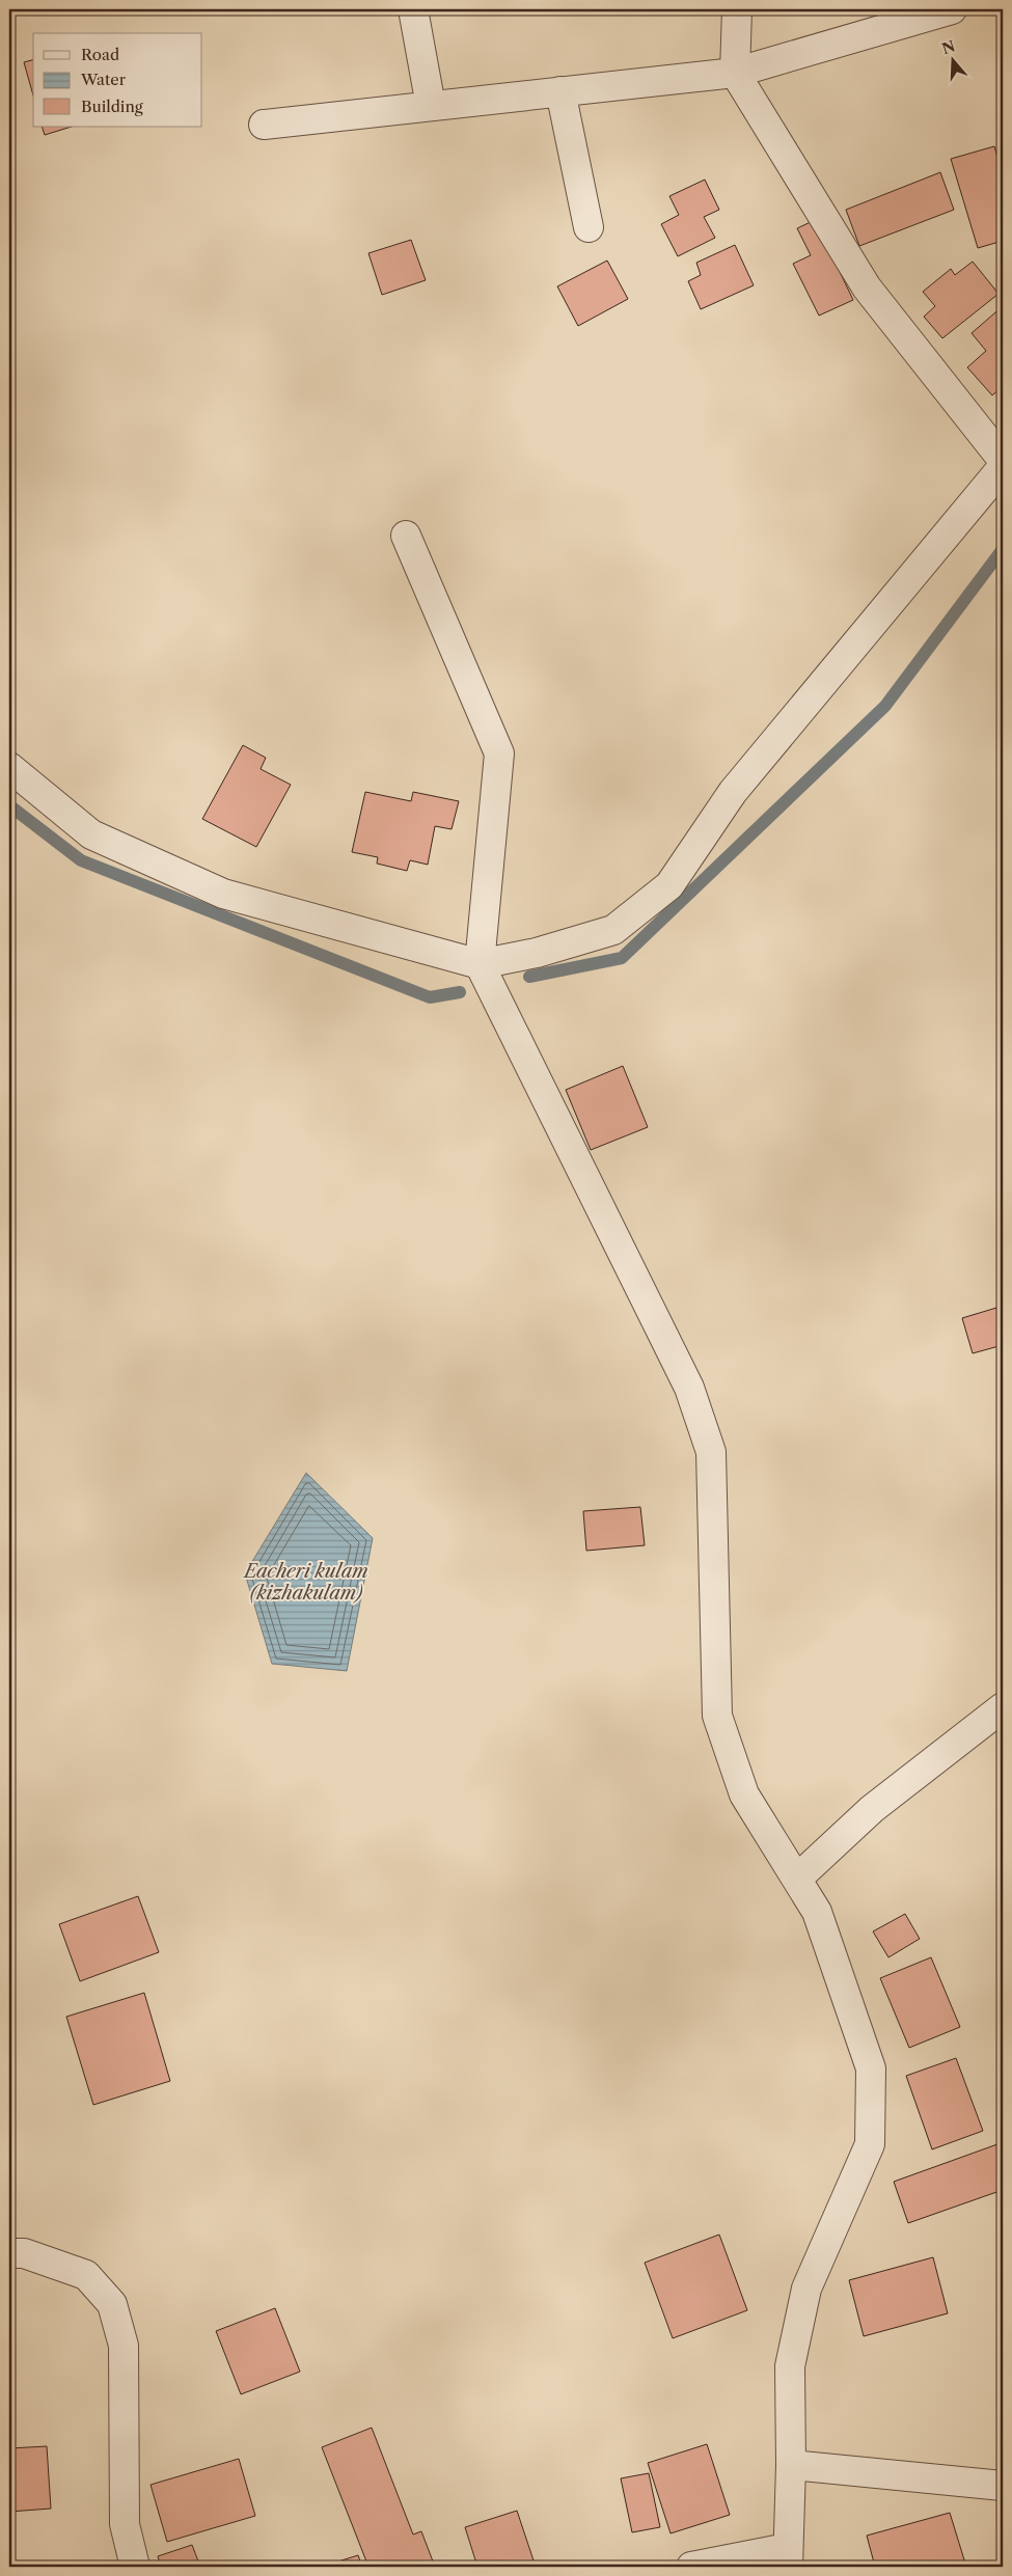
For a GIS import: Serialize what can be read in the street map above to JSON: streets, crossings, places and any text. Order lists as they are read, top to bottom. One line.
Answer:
{"water":["Eacheri kulam (kizhakulam)"],"legend":["Road","Water","Building"],"north":"top"}
